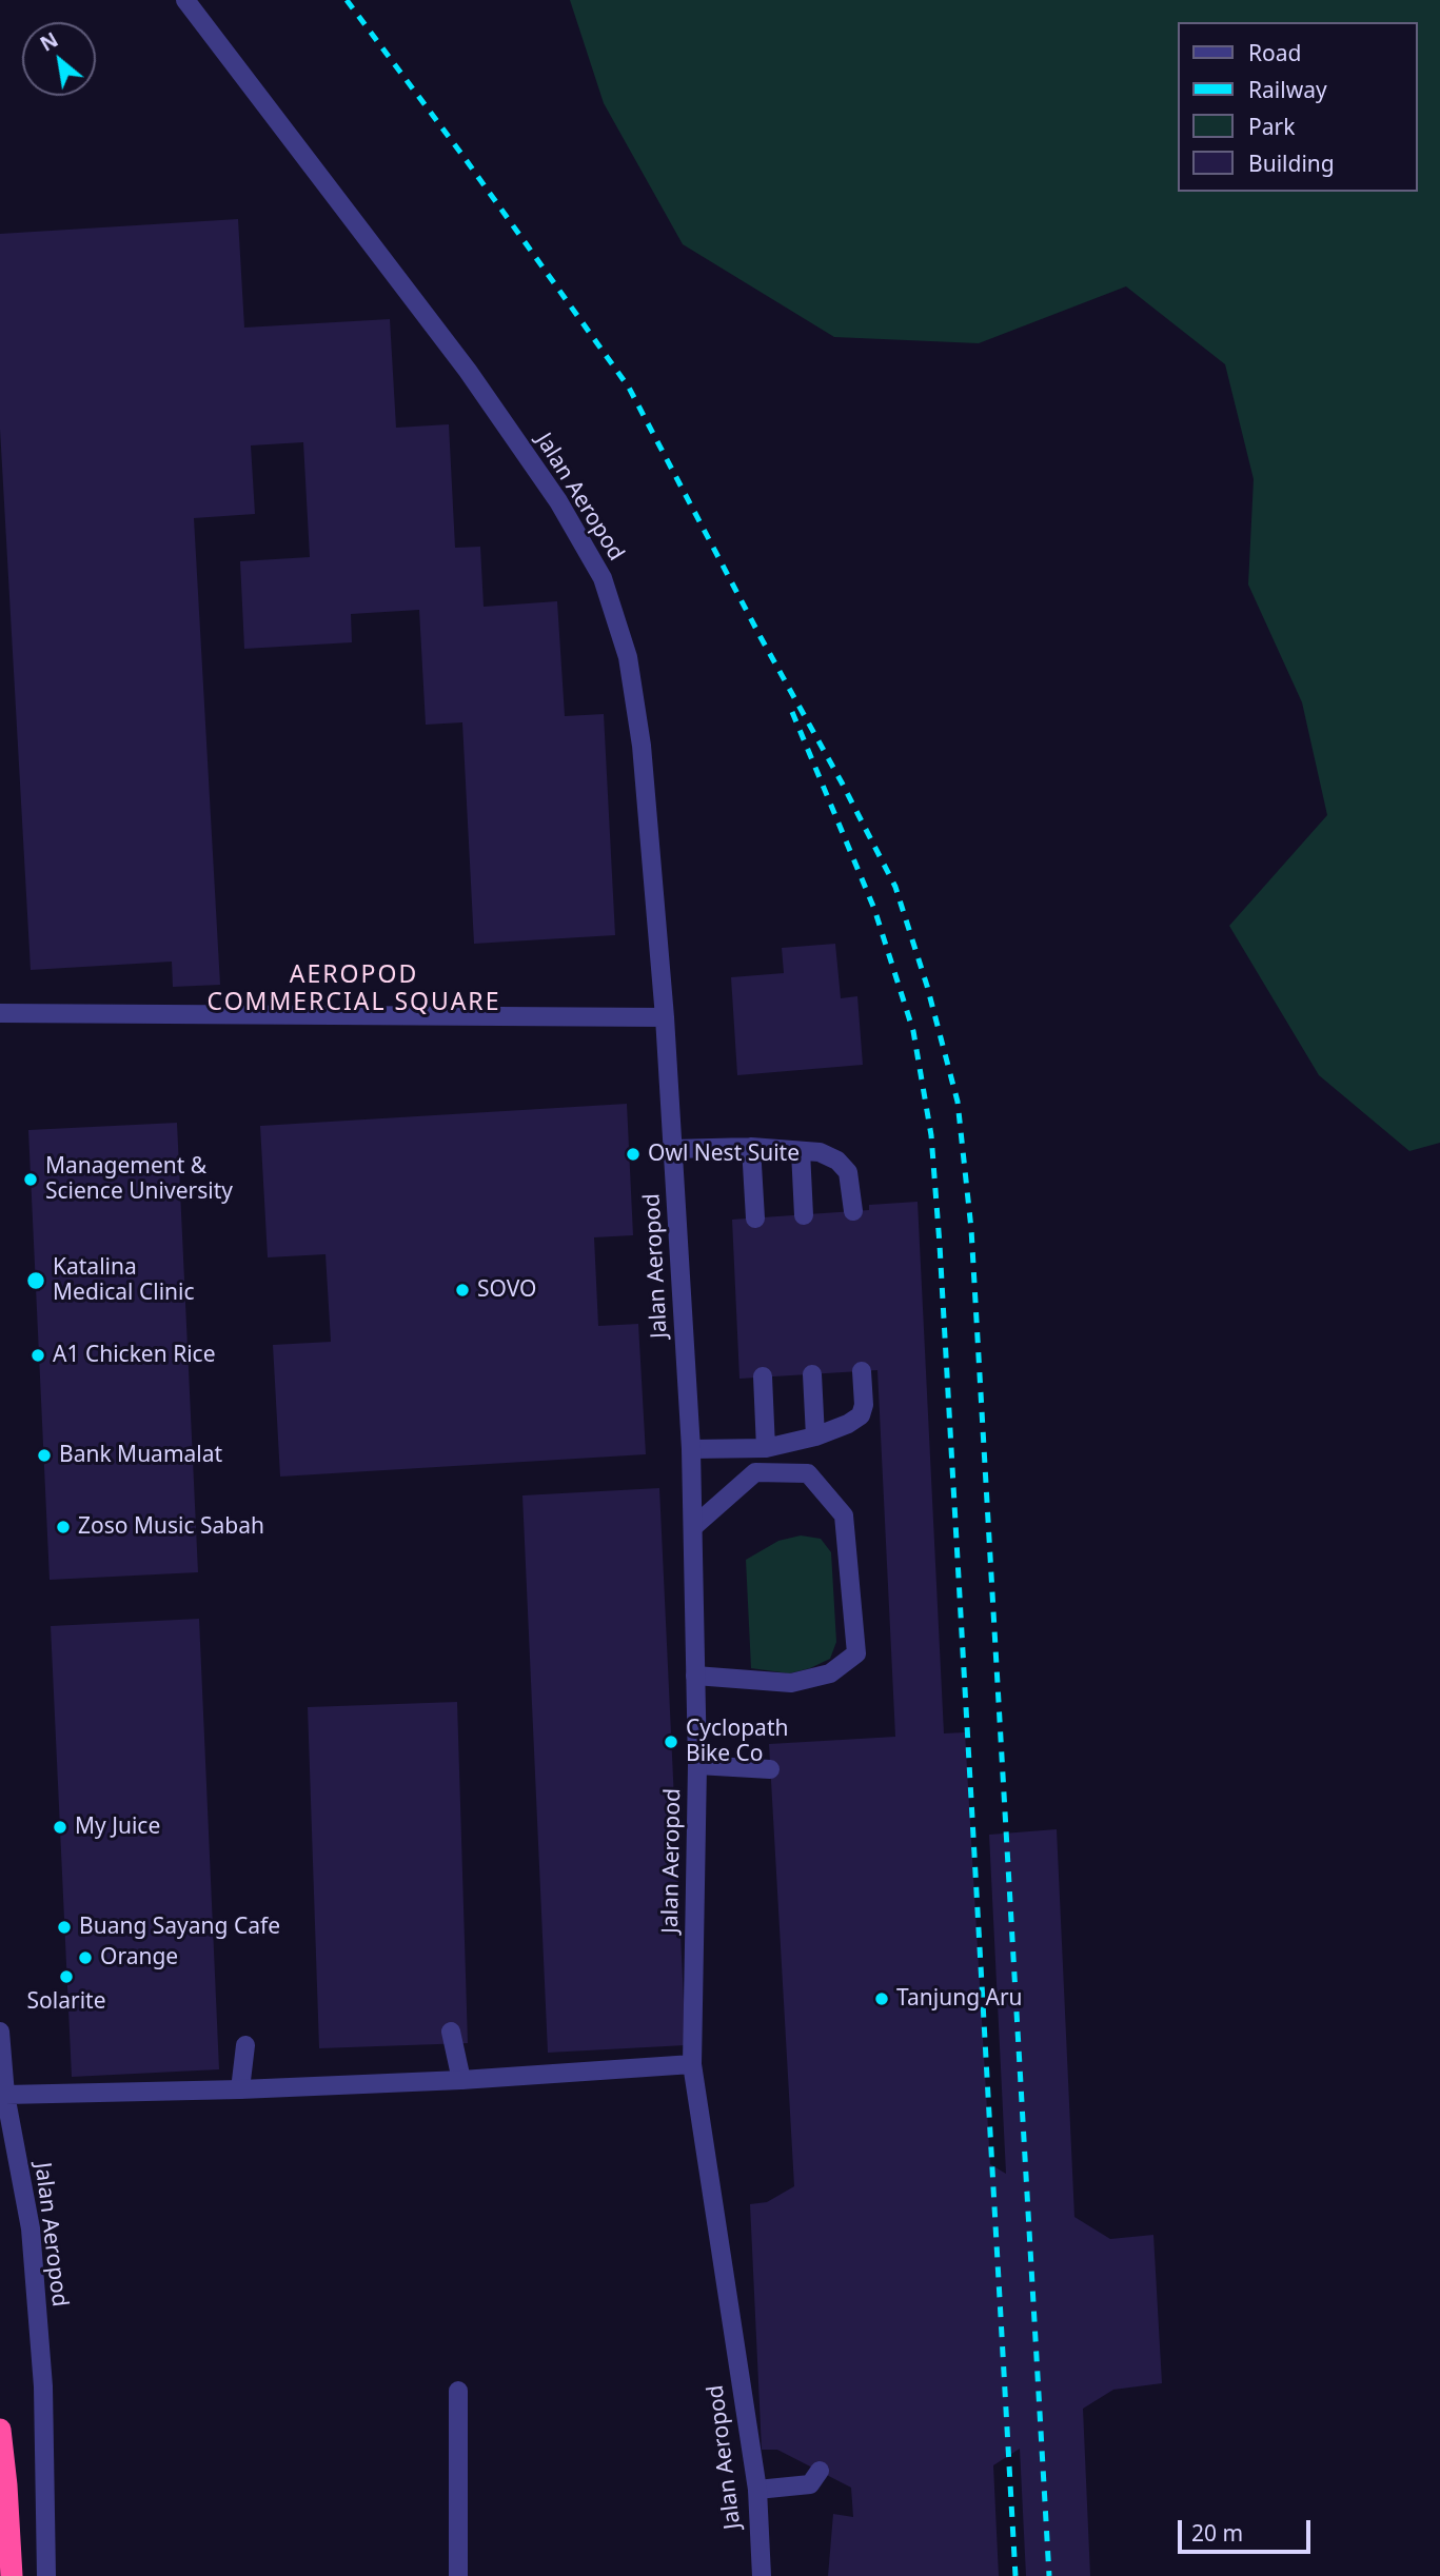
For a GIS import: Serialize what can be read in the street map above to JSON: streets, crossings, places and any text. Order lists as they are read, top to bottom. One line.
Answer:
{"streets":{"street":["Jalan Aeropod"]},"districts":["AEROPOD COMMERCIAL SQUARE"],"places":["Owl Nest Suite","Management & Science University","Katalina Medical Clinic","SOVO","A1 Chicken Rice","Bank Muamalat","Zoso Music Sabah","Cyclopath Bike Co","My Juice","Buang Sayang Cafe","Orange","Solarite","Tanjung Aru"],"legend":["Road","Railway","Park","Building"],"scale_bar":"20 m","north":"top left"}
